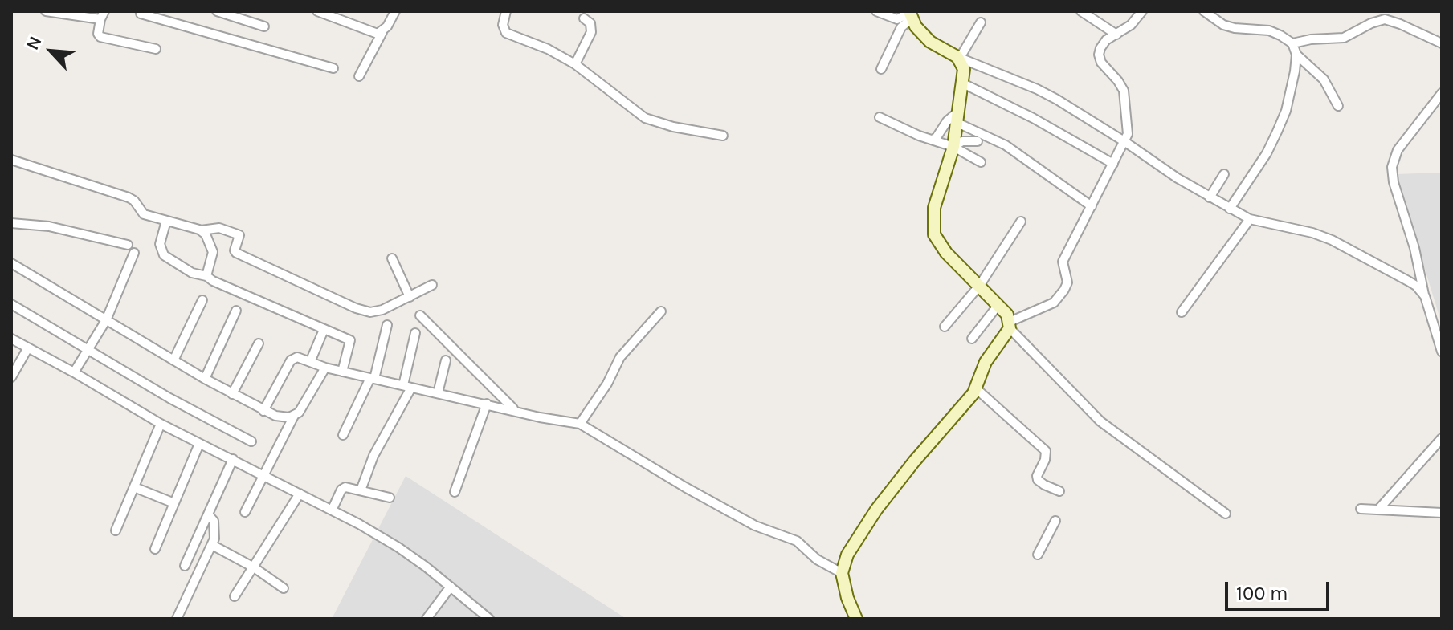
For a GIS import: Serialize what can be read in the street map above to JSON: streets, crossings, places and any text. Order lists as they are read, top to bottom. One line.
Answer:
{"scale_bar":"100 m","north":"top left"}
